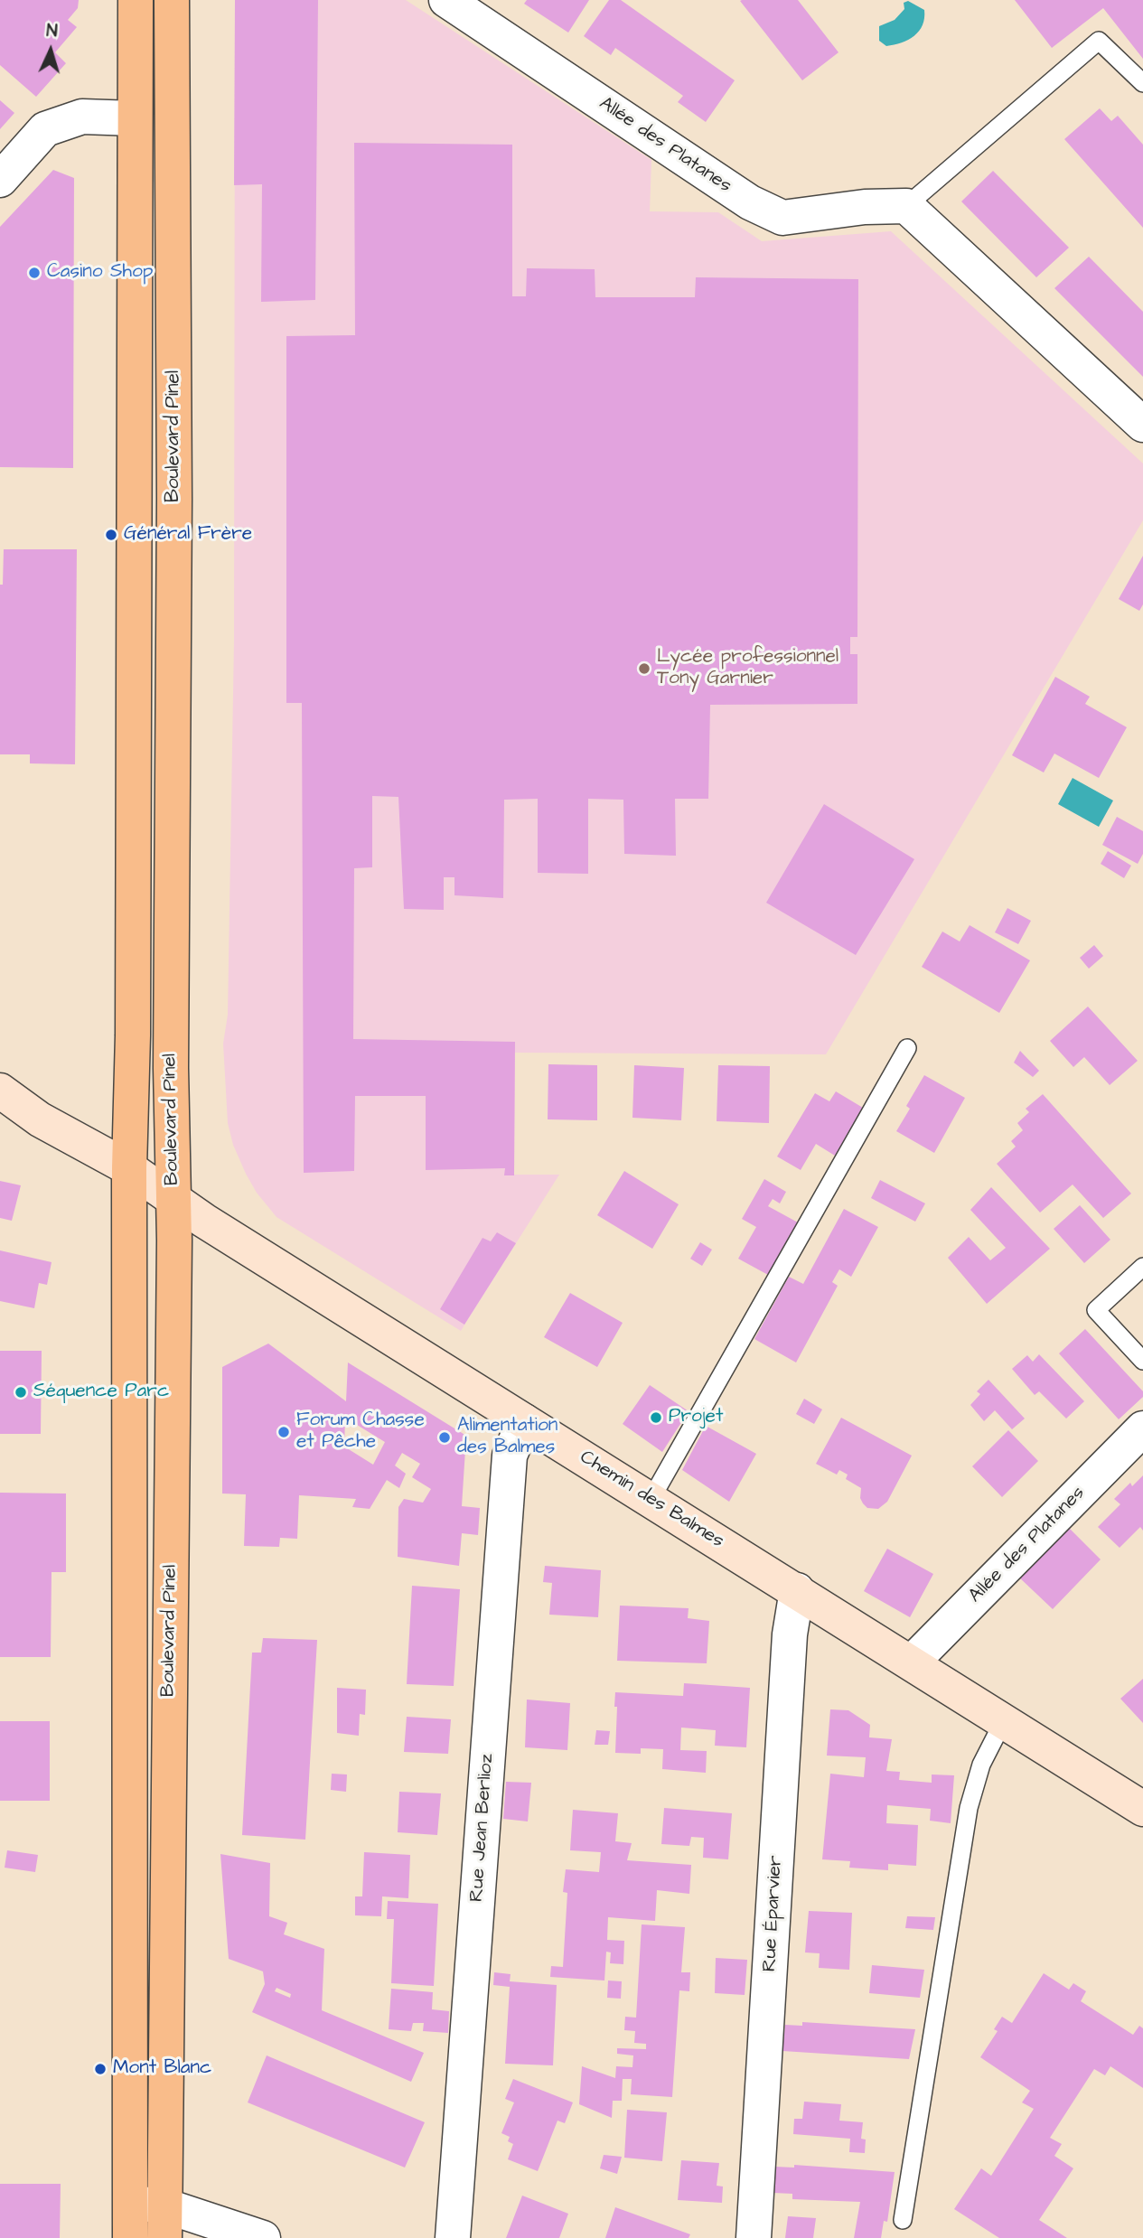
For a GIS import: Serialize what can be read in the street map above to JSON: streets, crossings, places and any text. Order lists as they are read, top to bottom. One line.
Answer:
{"streets":{"main road":["Boulevard Pinel"],"street":["Allée des Platanes","Chemin des Balmes","Rue Jean Berlioz","Rue Éparvier"]},"crossings":[["Allée des Platanes","Chemin des Balmes"],["Boulevard Pinel","Chemin des Balmes"],["Chemin des Balmes","Rue Jean Berlioz"],["Chemin des Balmes","Rue Éparvier"]],"places":["Casino Shop","Général Frère","Lycée professionnel Tony Garnier","Séquence Parc","Projet","Forum Chasse et Pêche","Alimentation des Balmes","Mont Blanc"],"north":"top"}
